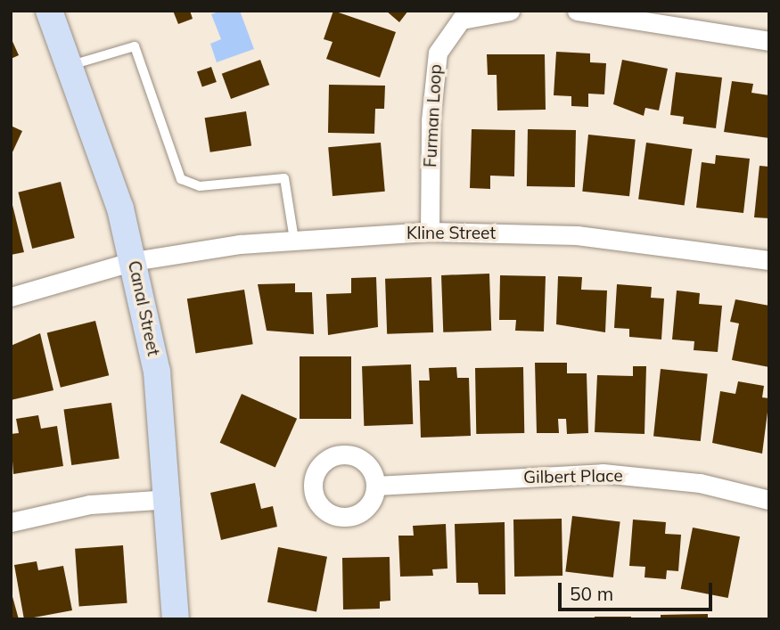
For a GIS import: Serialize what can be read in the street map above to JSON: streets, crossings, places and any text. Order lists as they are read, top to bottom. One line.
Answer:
{"streets":{"street":["Furman Loop","Kline Street","Canal Street","Gilbert Place"]},"crossings":[["Furman Loop","Kline Street"],["Kline Street","Canal Street"]],"scale_bar":"50 m"}
